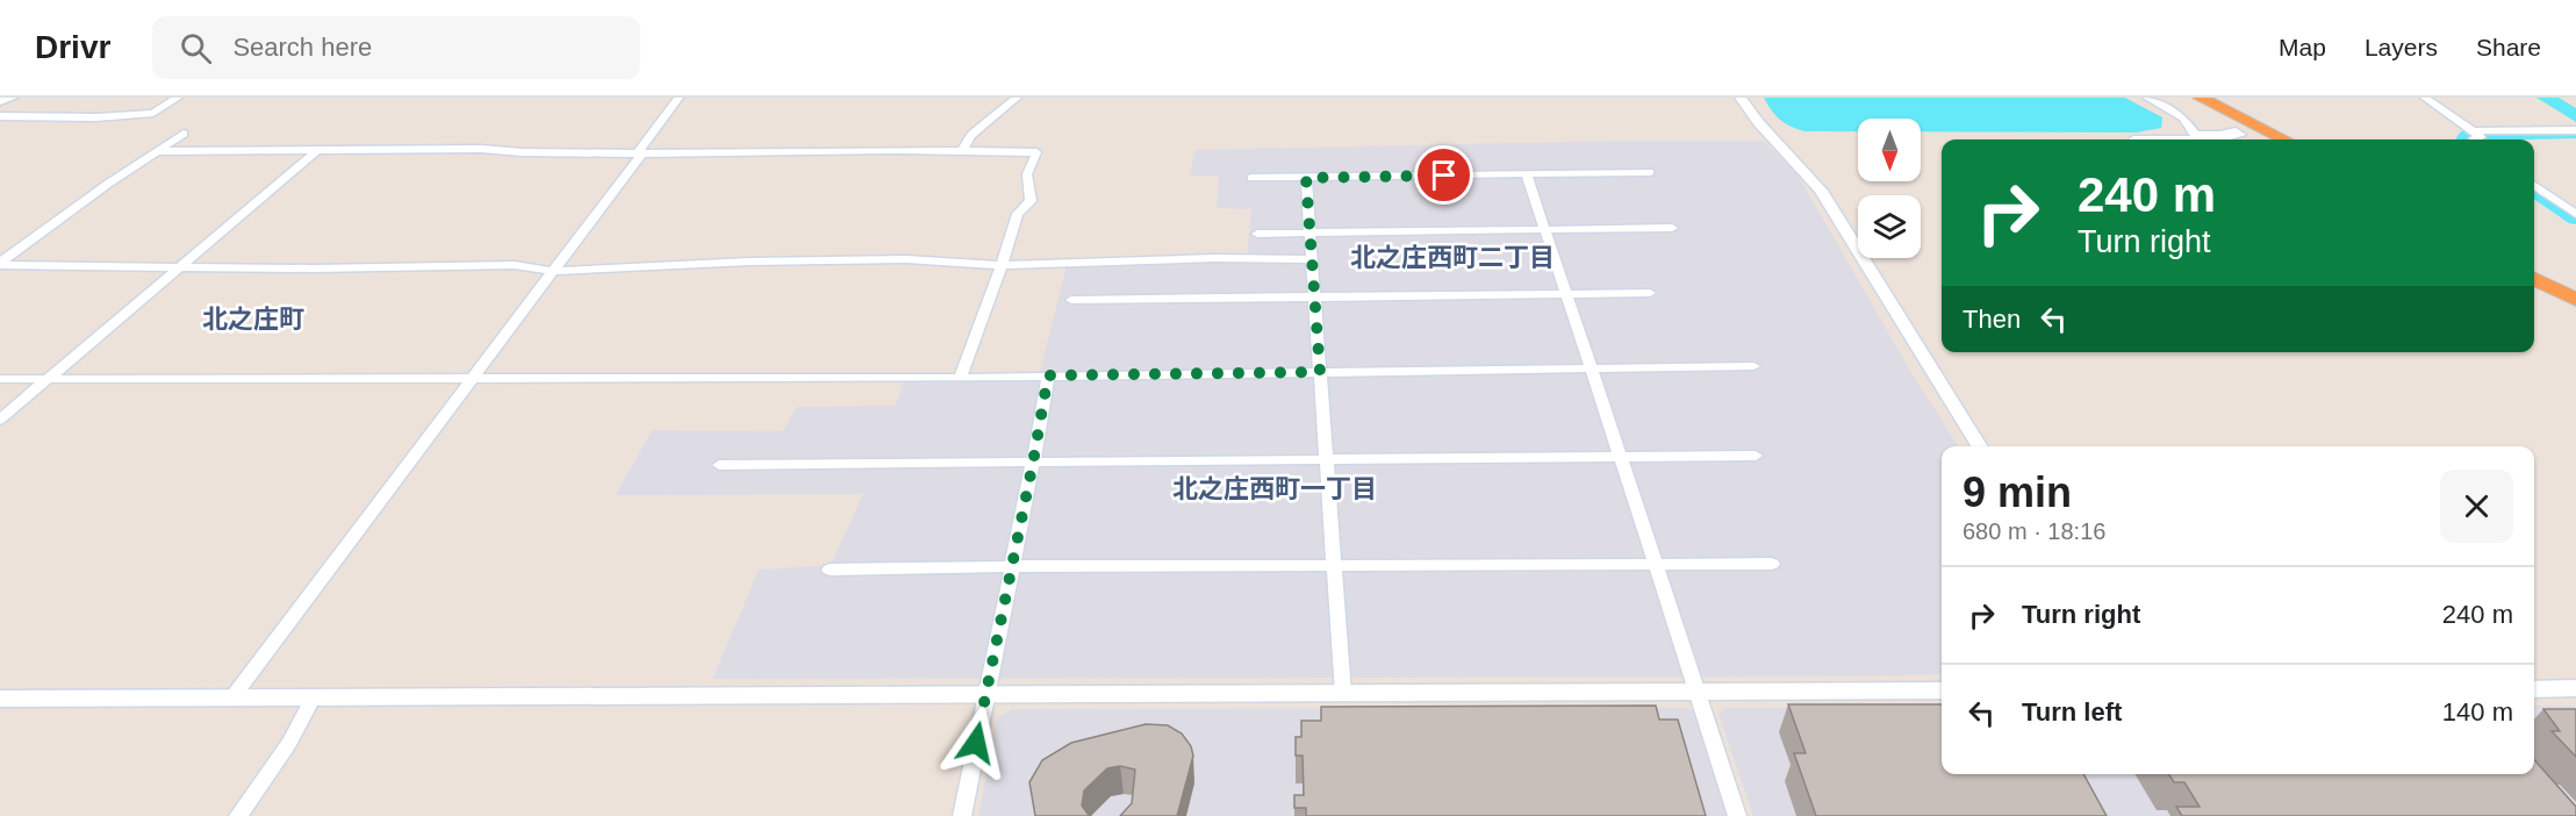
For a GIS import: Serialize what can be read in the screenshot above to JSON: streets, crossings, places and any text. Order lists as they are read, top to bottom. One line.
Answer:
{"districts":["北之庄西町二丁目","北之庄町","北之庄西町一丁目"],"north":"bottom","page":{"header":"Drivr","search":"Search here","nav":["Map","Layers","Share"],"turn":["240 m","Turn right"],"then":"Then","heading":["9 min","680 m · 18:16"],"list":[{"name":"Turn right","value":"240 m"},{"name":"Turn left","value":"140 m"}]}}
